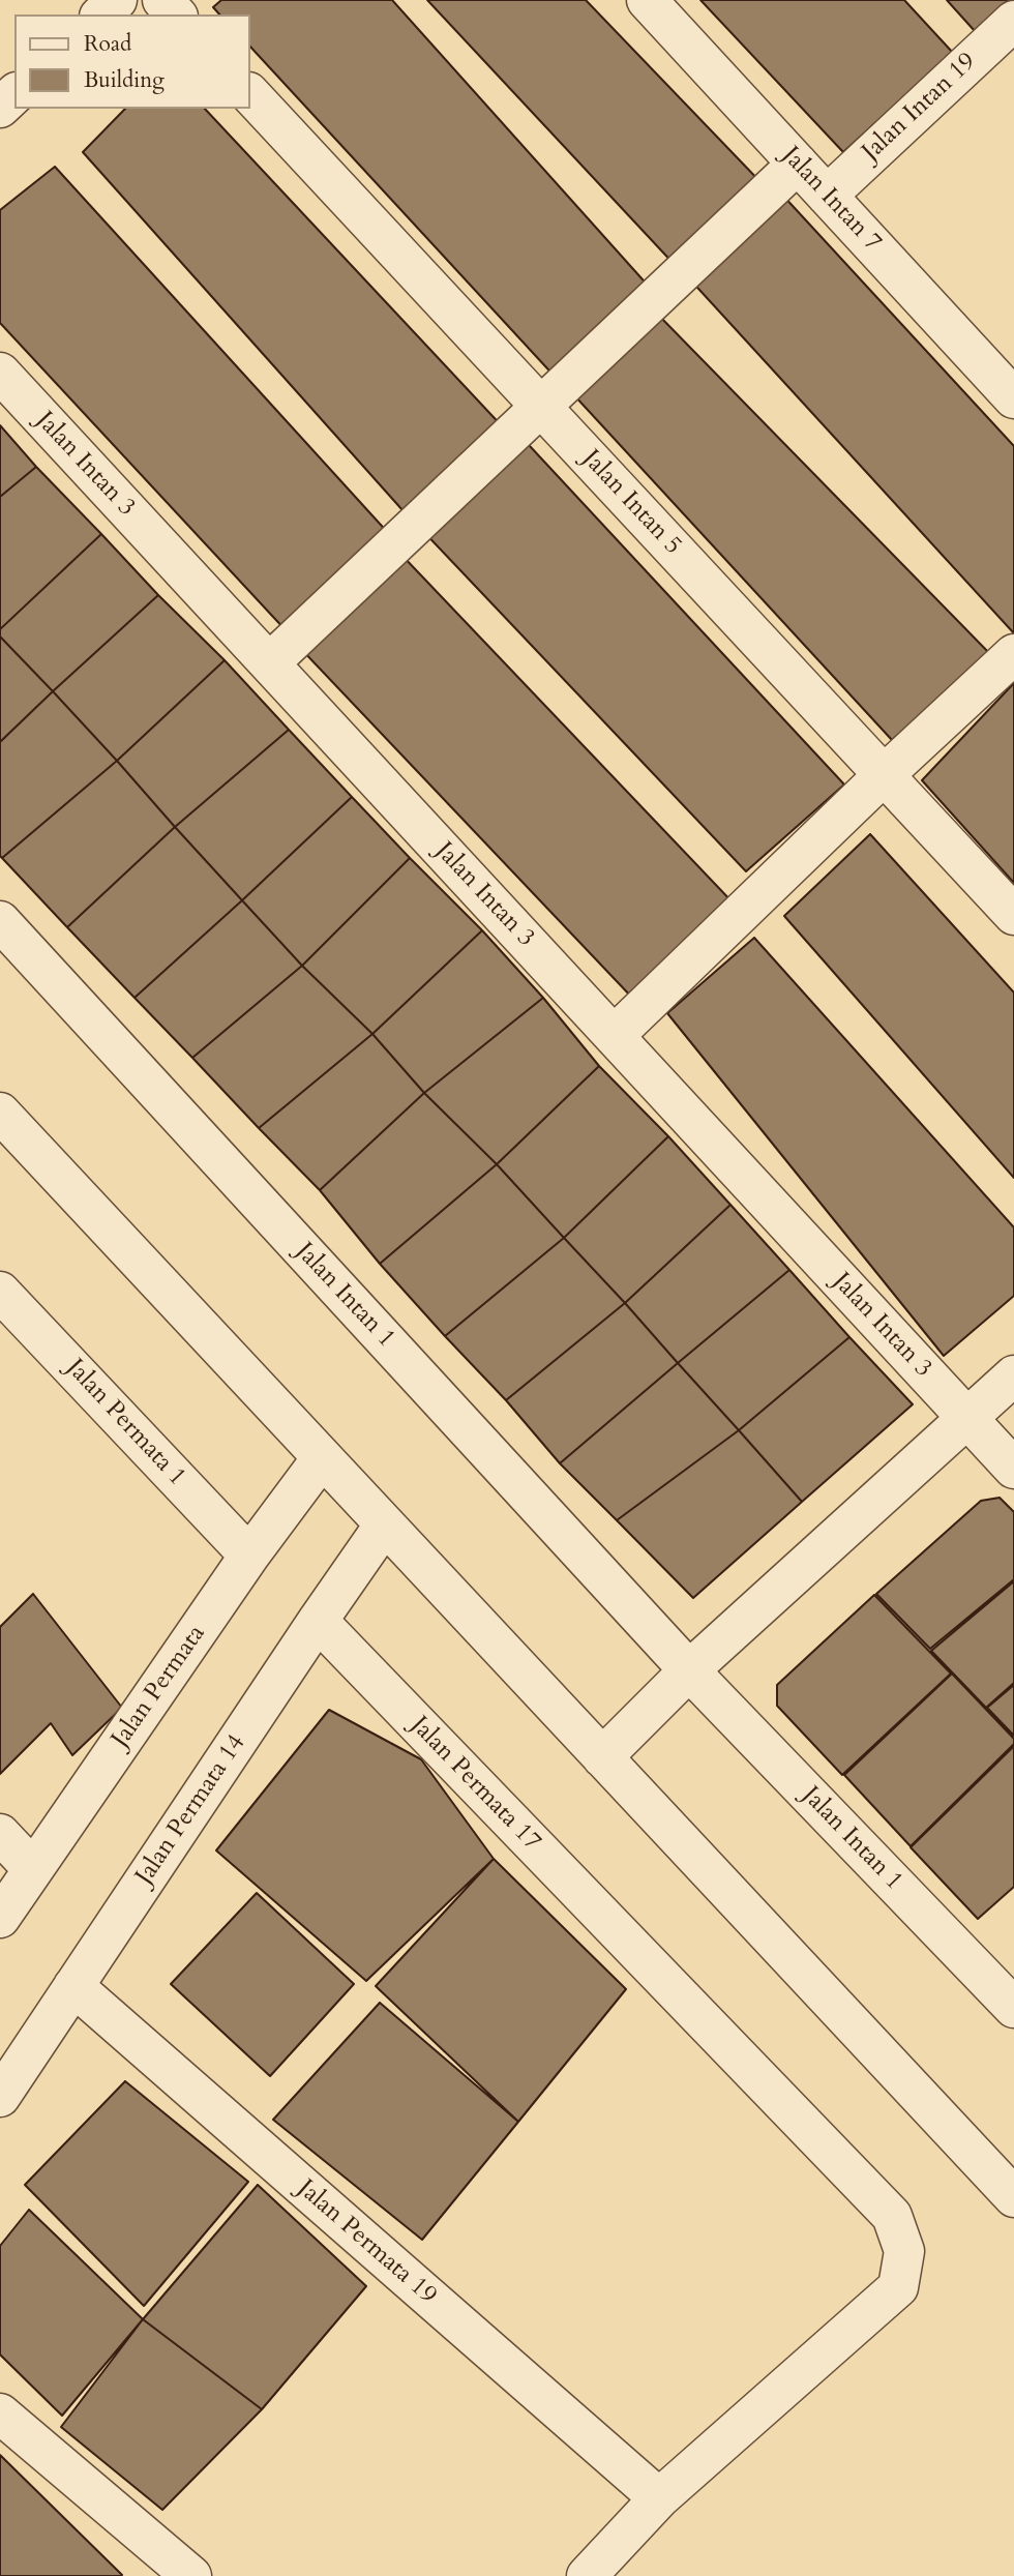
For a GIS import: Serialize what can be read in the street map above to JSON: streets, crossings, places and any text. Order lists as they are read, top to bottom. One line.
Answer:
{"streets":{"street":["Jalan Intan 19","Jalan Intan 7","Jalan Intan 3","Jalan Intan 5","Jalan Intan 1","Jalan Permata 1","Jalan Permata","Jalan Permata 17","Jalan Permata 14","Jalan Permata 19"]},"crossings":[["Jalan Intan 19","Jalan Intan 7"],["Jalan Permata 1","Jalan Permata"],["Jalan Permata 17","Jalan Permata 14"],["Jalan Permata 17","Jalan Permata 19"],["Jalan Permata 14","Jalan Permata 19"]],"legend":["Road","Building"]}
